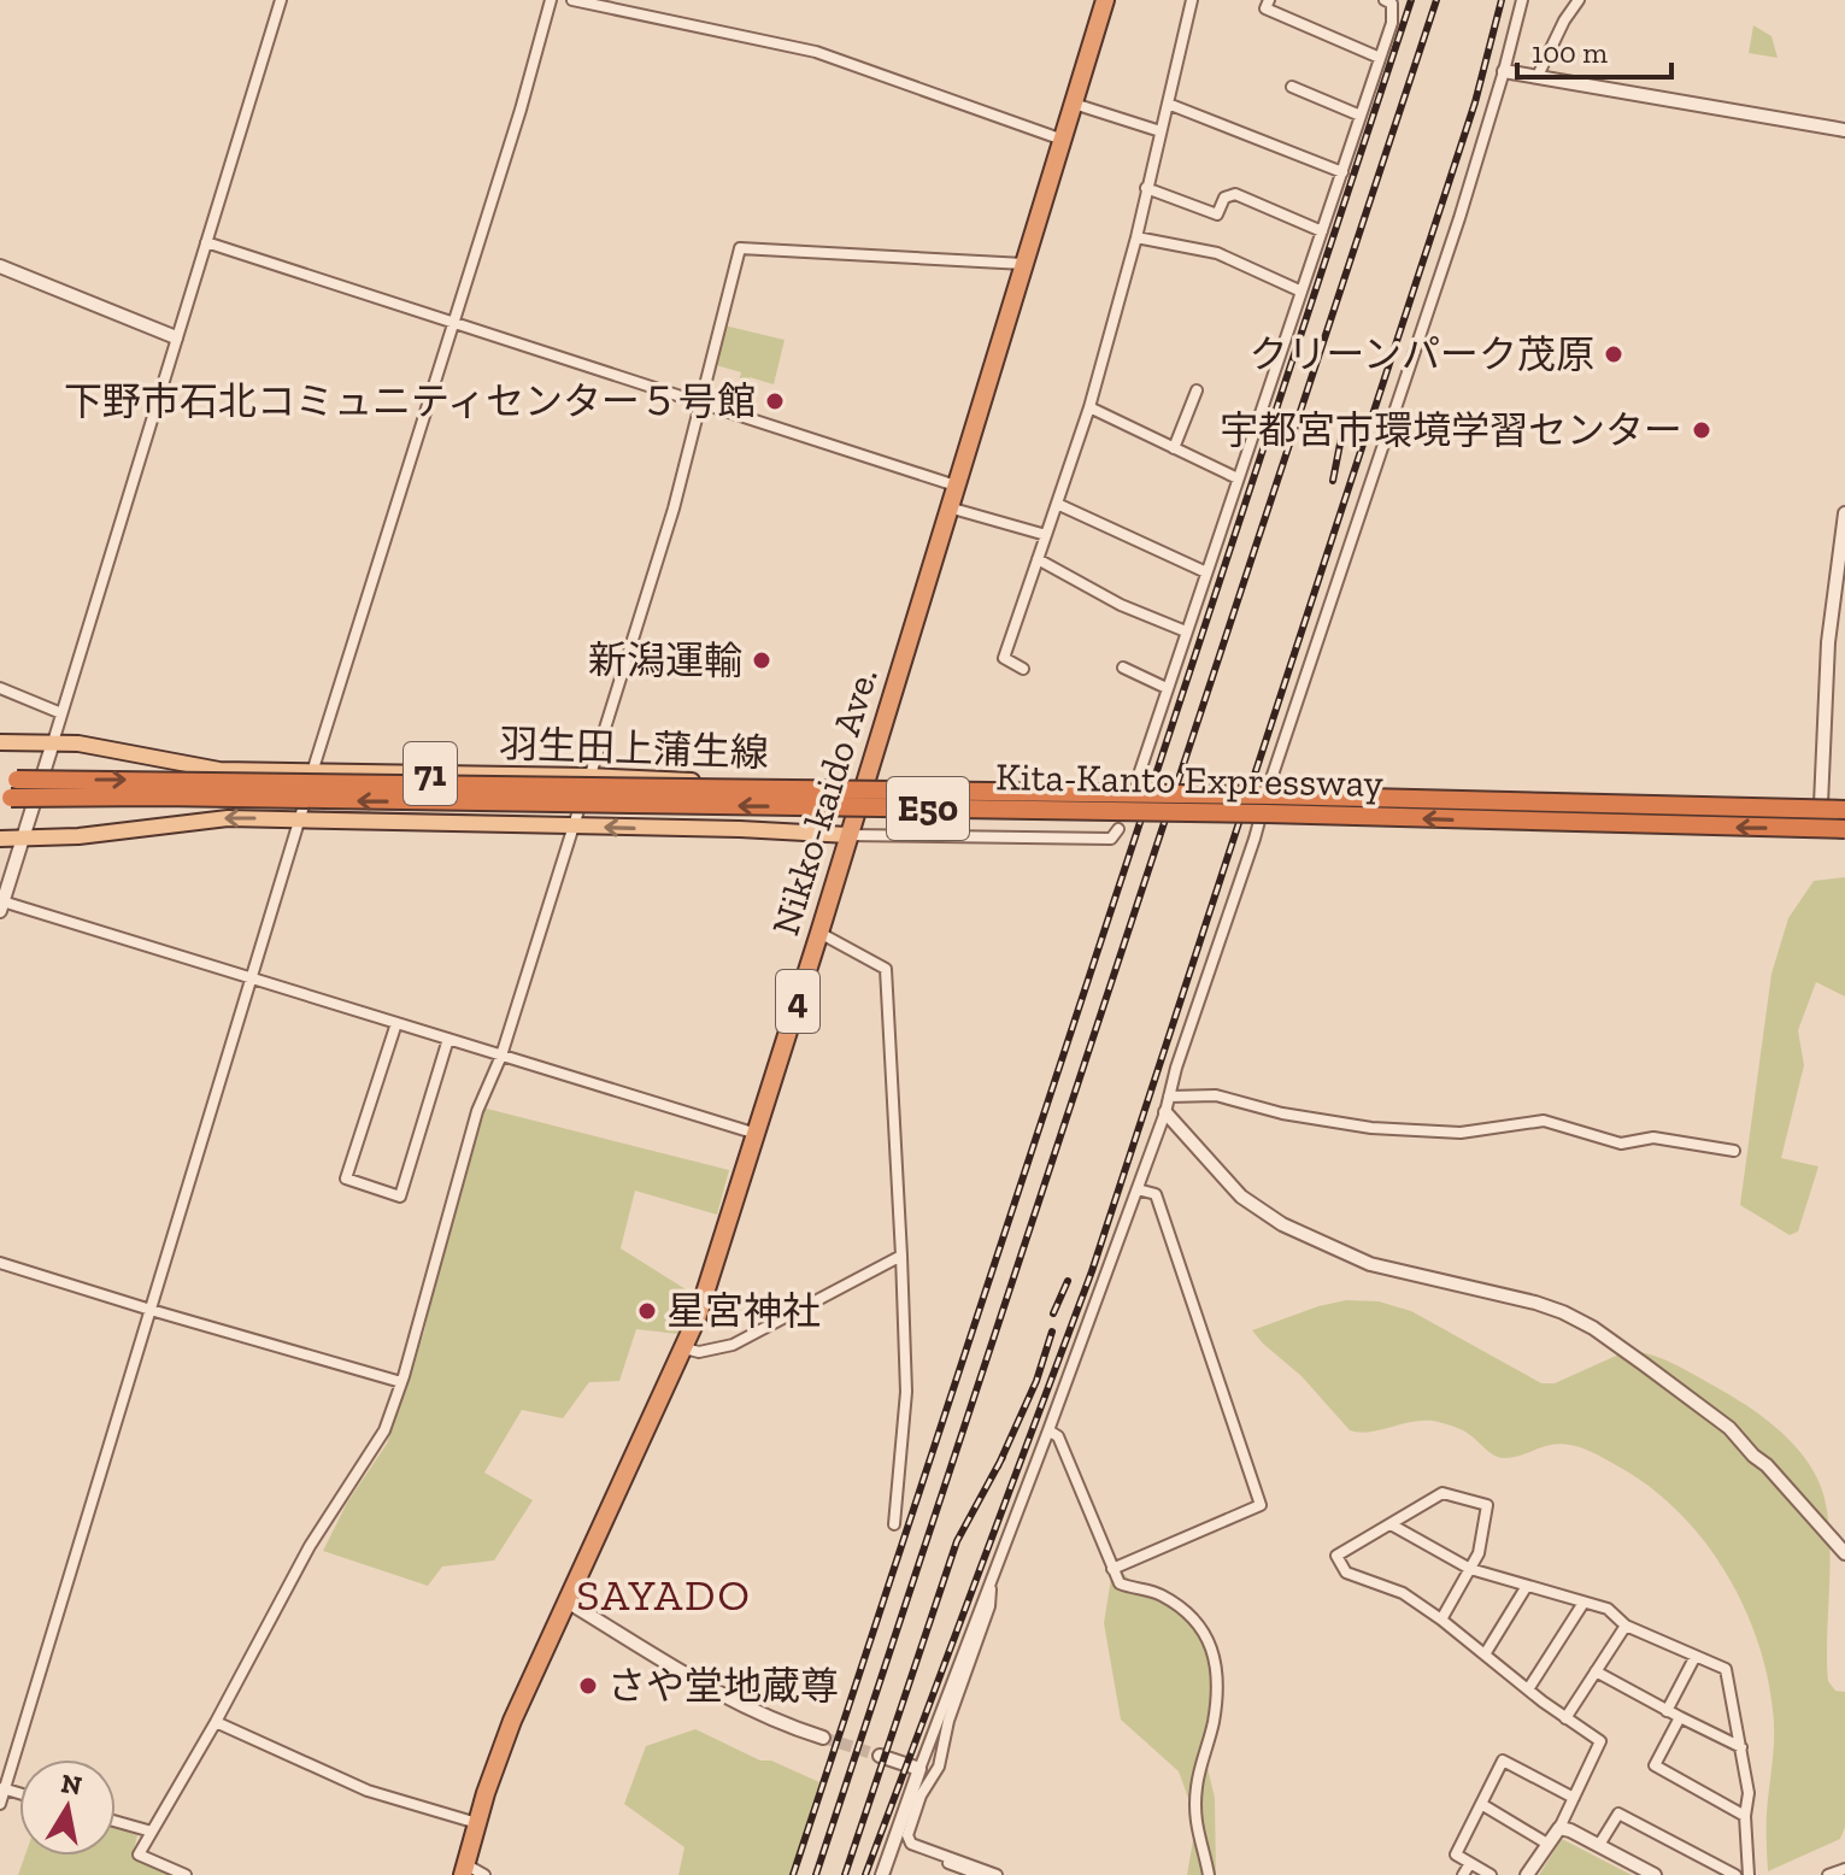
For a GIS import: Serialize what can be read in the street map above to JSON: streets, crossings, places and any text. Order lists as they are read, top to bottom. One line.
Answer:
{"streets":{"highway":["Kita-Kanto Expressway","Nikko-kaido Ave.","E50","4"],"main road":["羽生田上蒲生線","71"]},"crossings":[["羽生田上蒲生線","Nikko-kaido Ave."]],"districts":["SAYADO"],"places":["クリーンパーク茂原","下野市石北コミュニティセンター５号館","宇都宮市環境学習センター","新潟運輸","星宮神社","さや堂地蔵尊"],"scale_bar":"100 m","north":"top"}
